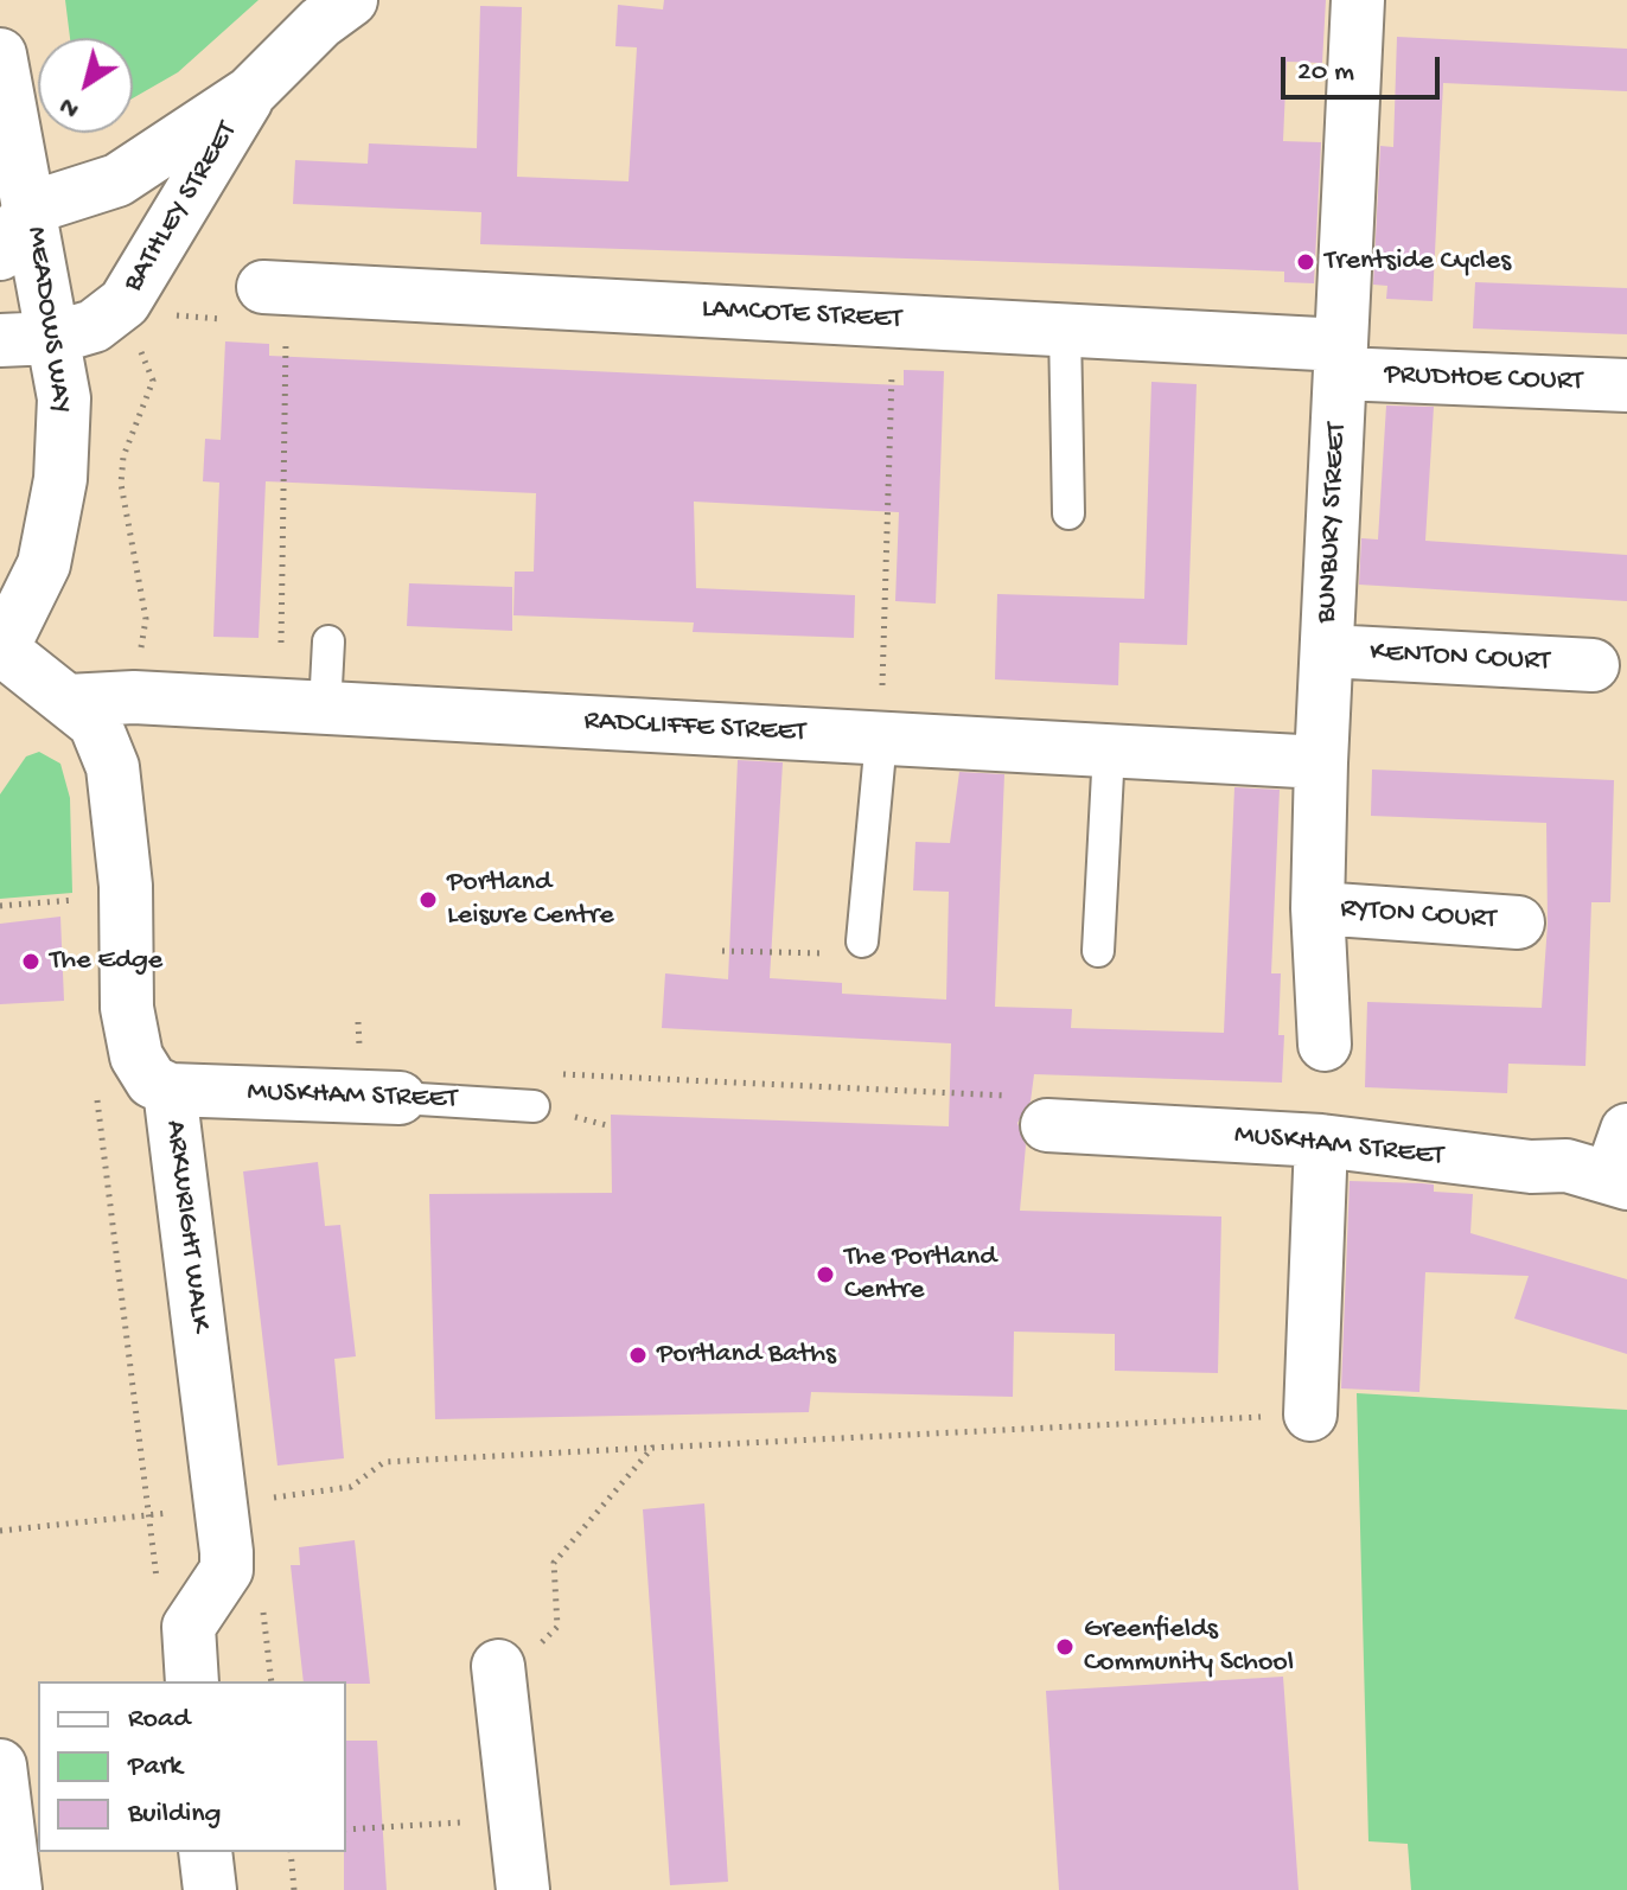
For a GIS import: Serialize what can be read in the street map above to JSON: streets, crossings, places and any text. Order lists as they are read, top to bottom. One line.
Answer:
{"streets":{"street":["BATHLEY STREET","LAMCOTE STREET","MEADOWS WAY","PRUDHOE COURT","BUNBURY STREET","KENTON COURT","RADCLIFFE STREET","RYTON COURT","MUSKHAM STREET","ARKWRIGHT WALK"]},"crossings":[["BATHLEY STREET","MEADOWS WAY"],["LAMCOTE STREET","PRUDHOE COURT"],["LAMCOTE STREET","BUNBURY STREET"],["MEADOWS WAY","ARKWRIGHT WALK"],["PRUDHOE COURT","BUNBURY STREET"],["BUNBURY STREET","KENTON COURT"],["BUNBURY STREET","RADCLIFFE STREET"],["BUNBURY STREET","RYTON COURT"],["RADCLIFFE STREET","ARKWRIGHT WALK"],["MUSKHAM STREET","ARKWRIGHT WALK"]],"places":["Trentside Cycles","Portland Leisure Centre","The Edge","The Portland Centre","Portland Baths","Greenfields Community School"],"legend":["Road","Park","Building"],"scale_bar":"20 m","north":"bottom left"}
